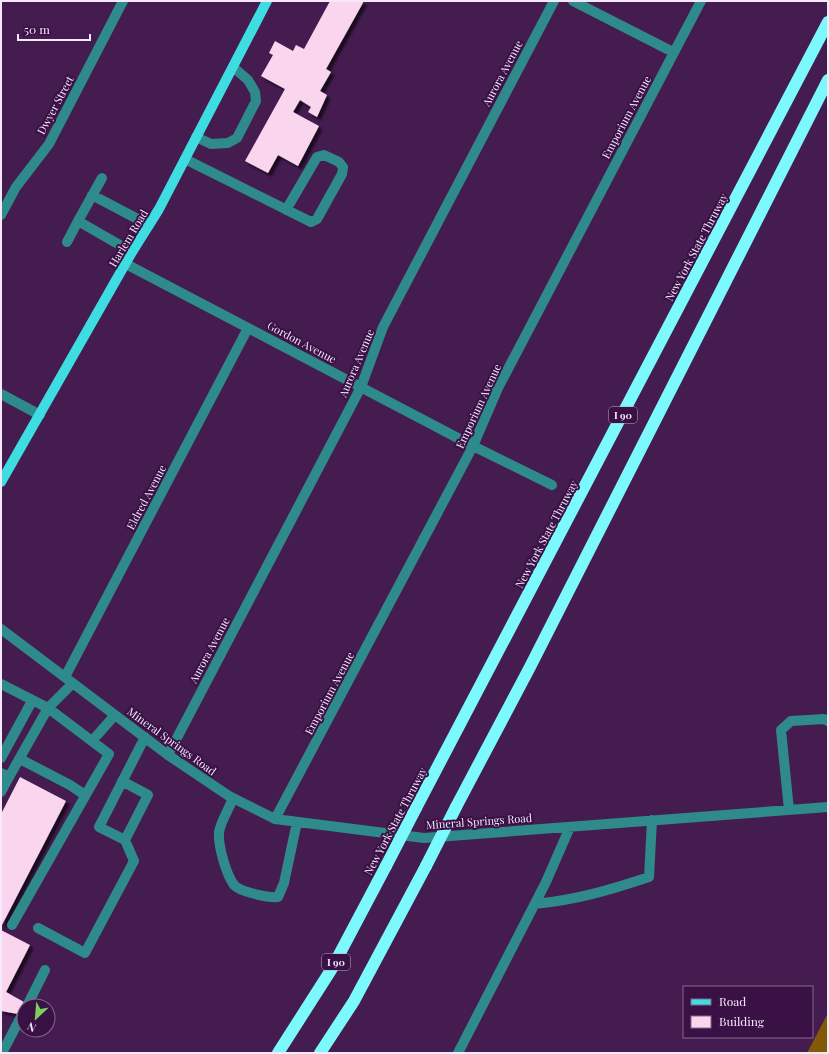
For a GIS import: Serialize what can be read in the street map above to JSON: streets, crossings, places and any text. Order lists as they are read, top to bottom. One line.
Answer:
{"streets":{"highway":["New York State Thruway","I 90"],"main road":["Harlem Road"],"street":["Aurora Avenue","Dwyer Street","Emporium Avenue","Gordon Avenue","Eldred Avenue","Mineral Springs Road"]},"crossings":[["Aurora Avenue","Gordon Avenue"],["Aurora Avenue","Mineral Springs Road"],["Emporium Avenue","Gordon Avenue"],["Emporium Avenue","Mineral Springs Road"],["Harlem Road","Gordon Avenue"],["Gordon Avenue","Eldred Avenue"],["Eldred Avenue","Mineral Springs Road"]],"legend":["Road","Building"],"scale_bar":"50 m","north":"bottom left"}
